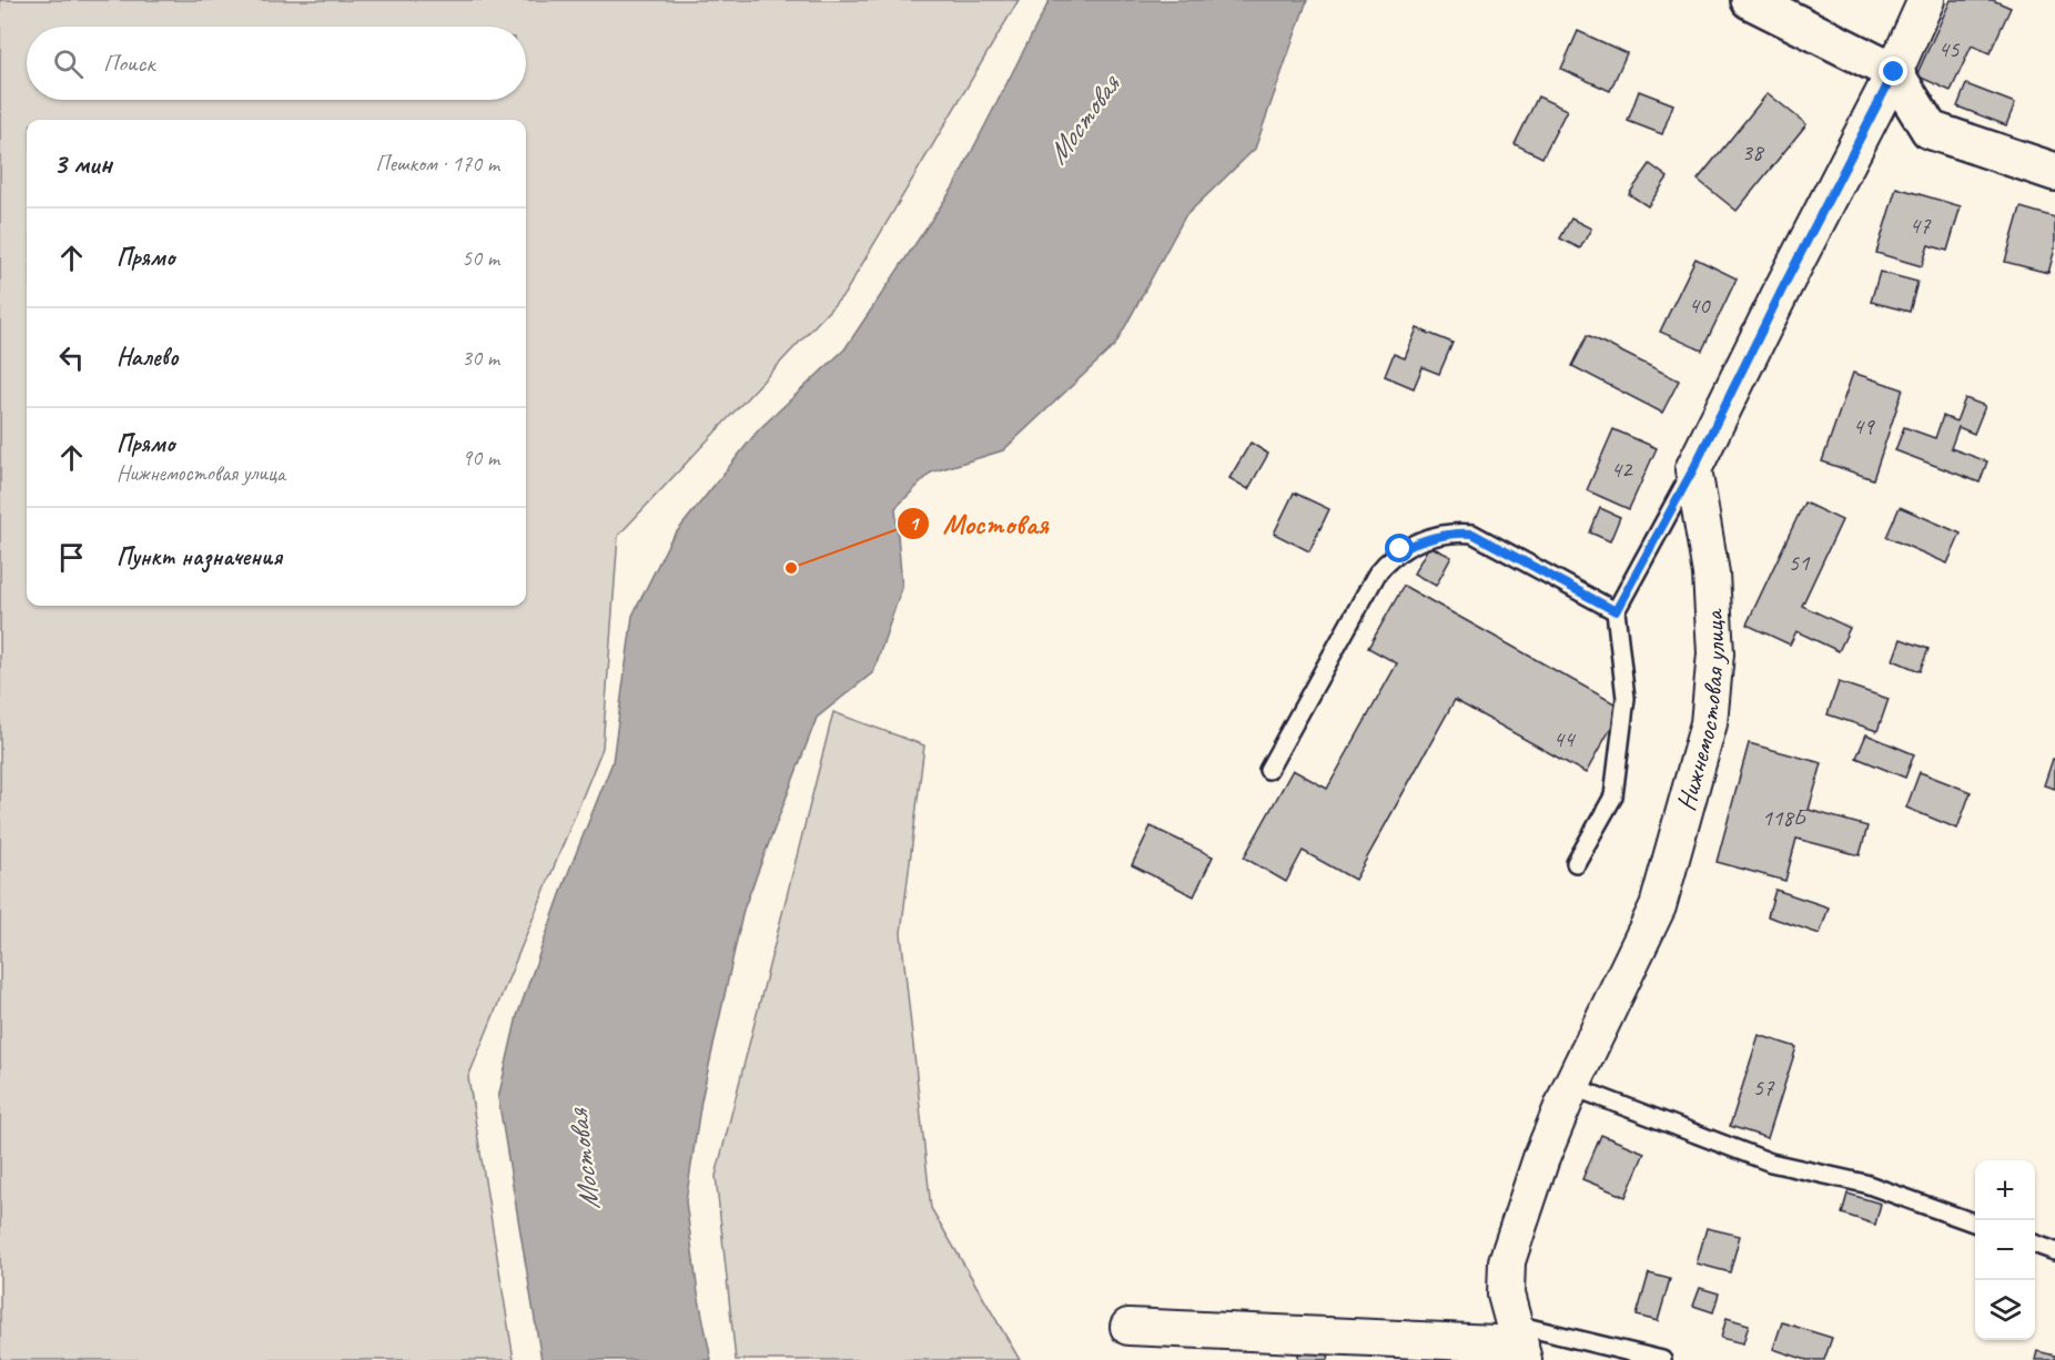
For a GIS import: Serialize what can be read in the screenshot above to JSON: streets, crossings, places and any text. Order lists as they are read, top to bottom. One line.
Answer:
{"streets":{"street":["Нижнемостовая улица"]},"water":["Мостовая"],"places":["Мостовая"],"house_numbers":["45","38","47","40","49","42","51","44","118Б","57"],"page":{"search":"Поиск","heading":["3 мин","Пешком · 170 m"],"list":[["Прямо","50 m"],["Налево","30 m"],["Прямо","Нижнемостовая улица","90 m"],"Пункт назначения"],"map_buttons":["+","−"]}}
